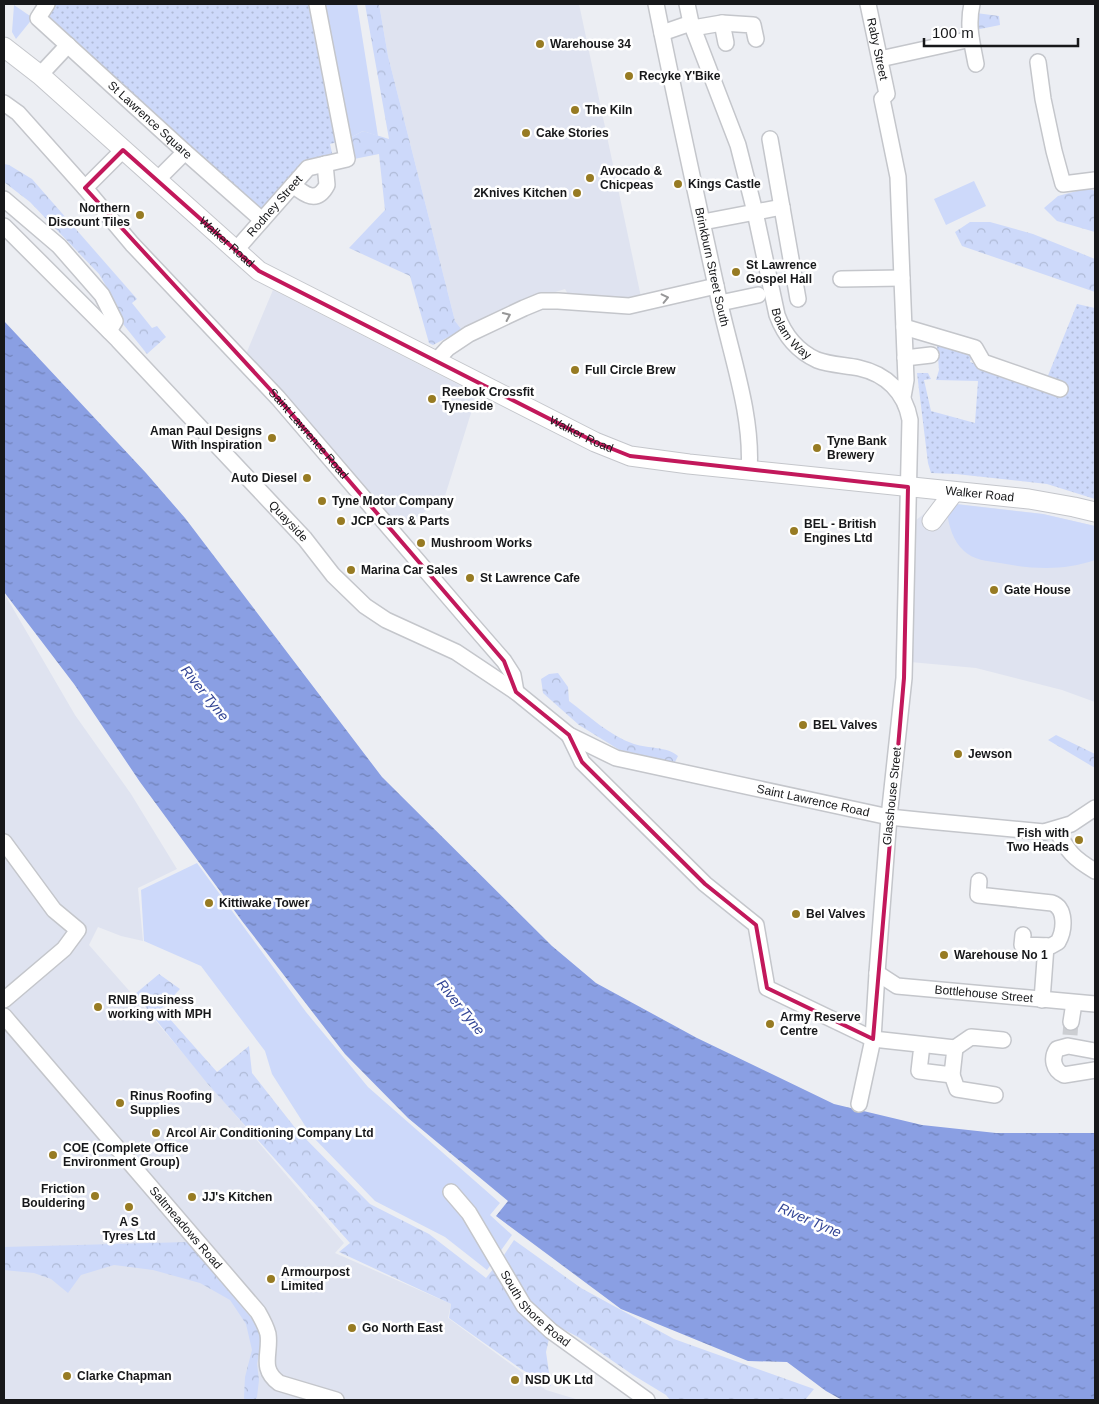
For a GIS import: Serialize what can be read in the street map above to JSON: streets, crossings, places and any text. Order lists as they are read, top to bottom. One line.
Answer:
{"streets":{"main road":["Walker Road"],"street":["Raby Street","St Lawrence Square","Rodney Street","Brinkburn Street South","Bolam Way","Saint Lawrence Road","Quayside","Glasshouse Street","Bottlehouse Street","Saltmeadows Road","South Shore Road"]},"crossings":[["St Lawrence Square","Rodney Street"],["Rodney Street","Walker Road"],["Walker Road","Brinkburn Street South"],["Walker Road","Bolam Way"],["Walker Road","Glasshouse Street"],["Bolam Way","Glasshouse Street"],["Saint Lawrence Road","Quayside"],["Saint Lawrence Road","Glasshouse Street"],["Glasshouse Street","Bottlehouse Street"]],"water":["River Tyne"],"places":["Warehouse 34","Recyke Y'Bike","The Kiln","Cake Stories","Avocado & Chicpeas","Kings Castle","2Knives Kitchen","Northern Discount Tiles","St Lawrence Gospel Hall","Full Circle Brew","Reebok Crossfit Tyneside","Aman Paul Designs With Inspiration","Tyne Bank Brewery","Auto Diesel","Tyne Motor Company","JCP Cars & Parts","BEL - British Engines Ltd","Mushroom Works","Marina Car Sales","St Lawrence Cafe","Gate House","BEL Valves","Jewson","Fish with Two Heads","Kittiwake Tower","Bel Valves","Warehouse No 1","RNIB Business working with MPH","Army Reserve Centre","Rinus Roofing Supplies","Arcol Air Conditioning Company Ltd","COE (Complete Office Environment Group)","Friction Bouldering","JJ's Kitchen","A S Tyres Ltd","Armourpost Limited","Go North East","Clarke Chapman","NSD UK Ltd"],"scale_bar":"100 m"}
